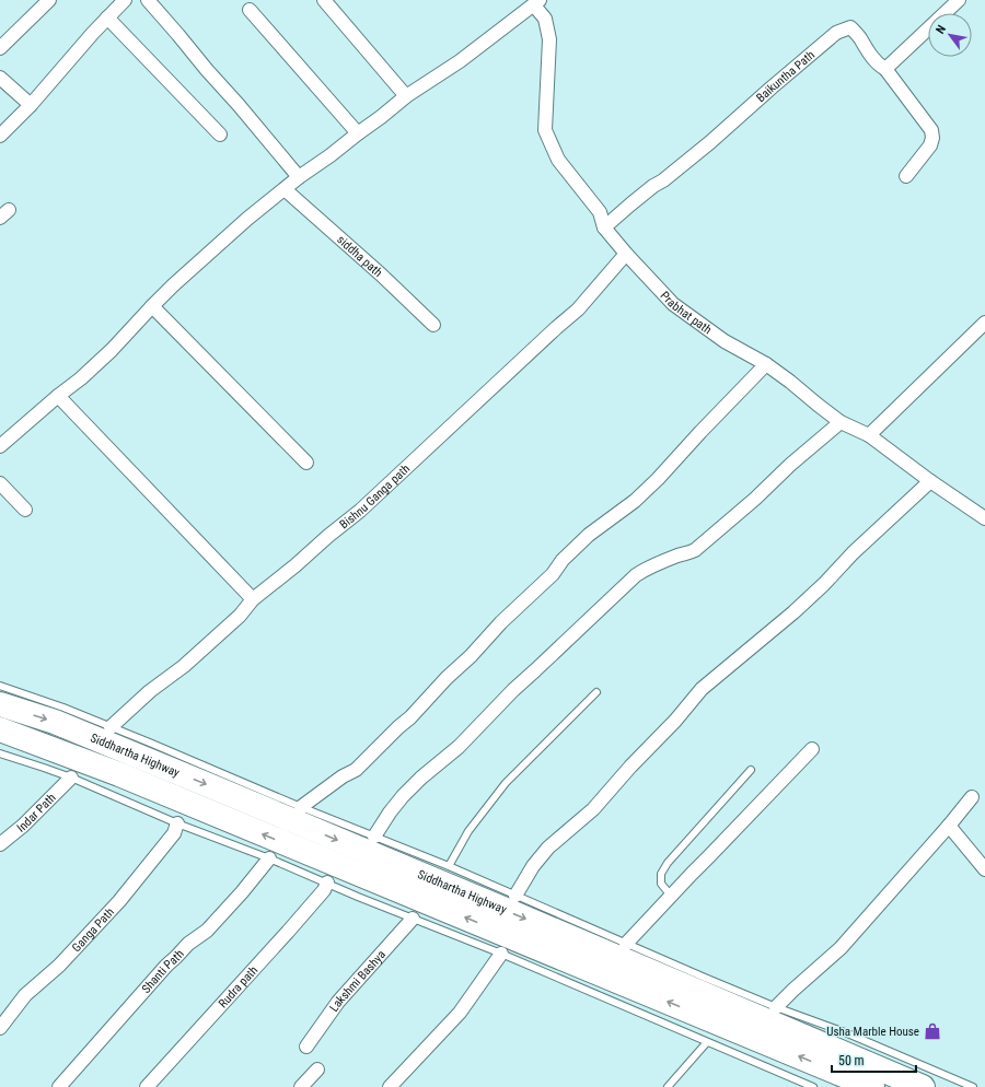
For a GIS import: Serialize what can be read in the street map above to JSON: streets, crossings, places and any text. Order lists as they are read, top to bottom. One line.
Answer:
{"streets":{"highway":["Siddhartha Highway"],"street":["Baikuntha Path","siddha path","Prabhat path","Bishnu Ganga path","Indar Path","Ganga Path","Shanti Path","Lakshmi Bashya","Rudra path"]},"crossings":[["Baikuntha Path","Prabhat path"],["Prabhat path","Bishnu Ganga path"]],"places":{"shop":["Usha Marble House"]},"scale_bar":"50 m","north":"top left"}
